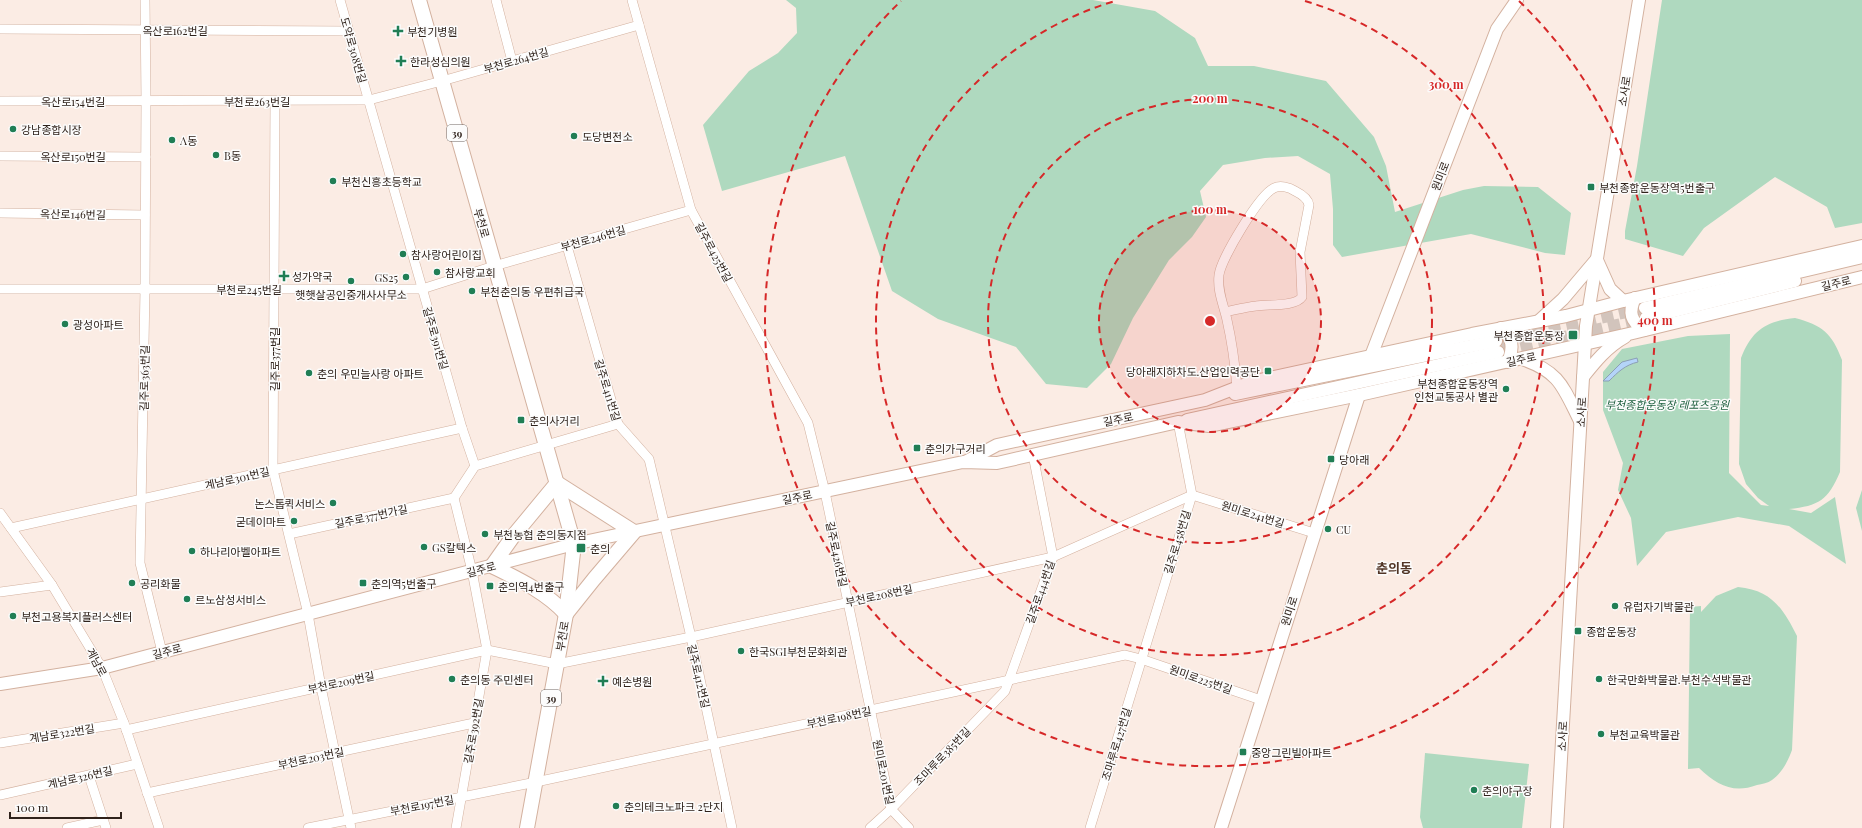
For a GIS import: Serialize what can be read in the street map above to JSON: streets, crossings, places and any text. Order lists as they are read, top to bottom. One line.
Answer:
{"streets":{"main road":["39","부천로"],"street":["옥산로162번길","도약로308번길","부천로264번길","소사로","옥산로154번길","부천로263번길","옥산로150번길","원미로","옥산로146번길","부천로246번길","길주로425번길","길주로","부천로245번길","길주로391번길","길주로377번길","길주로363번길","길주로411번길","계남로301번길","원미로241번길","길주로377번가길","길주로458번길","길주로426번길","길주로444번길","부천로208번길","계남로","길주로412번길","원미로225번길","부천로209번길","부천로198번길","길주로392번길","계남로322번길","조마루로427번길","조마루로385번길","부천로203번길","원미로201번길","계남로326번길","부천로197번길"]},"crossings":[["옥산로162번길","도약로308번길"],["옥산로162번길","길주로363번길"],["도약로308번길","부천로264번길"],["도약로308번길","부천로263번길"],["도약로308번길","길주로391번길"],["부천로264번길","부천로263번길"],["부천로264번길","부천로"],["부천로264번길","길주로425번길"],["부천로264번길","길주로391번길"],["소사로","길주로"],["옥산로154번길","부천로263번길"],["옥산로154번길","길주로363번길"],["부천로263번길","길주로391번길"],["부천로263번길","길주로377번길"],["부천로263번길","길주로363번길"],["옥산로150번길","길주로363번길"],["원미로","길주로"],["원미로","원미로241번길"],["원미로","원미로225번길"],["옥산로146번길","길주로363번길"],["부천로","부천로246번길"],["부천로","길주로"],["부천로","부천로245번길"],["부천로","부천로208번길"],["부천로","부천로209번길"],["부천로","부천로198번길"],["부천로","부천로197번길"],["부천로246번길","길주로425번길"],["부천로246번길","부천로245번길"],["부천로246번길","길주로411번길"],["길주로425번길","길주로"],["길주로425번길","길주로426번길"],["길주로","길주로377번길"],["길주로","길주로363번길"],["길주로","길주로411번길"],["길주로","길주로458번길"],["길주로","길주로426번길"],["길주로","길주로444번길"],["길주로","계남로"],["길주로","길주로412번길"],["길주로","길주로392번길"],["부천로245번길","길주로391번길"],["부천로245번길","길주로377번길"],["부천로245번길","길주로363번길"],["길주로391번길","계남로301번길"],["길주로377번길","계남로301번길"],["길주로377번길","길주로377번가길"],["길주로377번길","부천로209번길"],["길주로377번길","부천로203번길"],["길주로377번길","부천로197번길"],["길주로363번길","계남로301번길"],["길주로411번길","길주로412번길"],["계남로301번길","계남로"],["원미로241번길","길주로458번길"],["원미로241번길","부천로208번길"],["길주로458번길","부천로208번길"],["길주로458번길","원미로225번길"],["길주로458번길","부천로198번길"],["길주로458번길","조마루로427번길"],["길주로426번길","부천로208번길"],["길주로426번길","부천로198번길"],["길주로426번길","원미로201번길"],["길주로444번길","부천로208번길"],["길주로444번길","부천로198번길"],["길주로444번길","조마루로385번길"],["부천로208번길","길주로412번길"],["부천로208번길","부천로209번길"],["계남로","부천로209번길"],["계남로","계남로322번길"],["계남로","부천로203번길"],["계남로","계남로326번길"],["길주로412번길","부천로198번길"],["원미로225번길","부천로198번길"],["원미로225번길","조마루로427번길"],["부천로209번길","길주로392번길"],["부천로209번길","계남로322번길"],["부천로198번길","조마루로427번길"],["부천로198번길","조마루로385번길"],["부천로198번길","원미로201번길"],["부천로198번길","부천로197번길"],["길주로392번길","부천로203번길"],["길주로392번길","부천로197번길"],["조마루로385번길","원미로201번길"]],"districts":["춘의동"],"parks":["부천종합운동장 레포츠공원"],"places":{"health":["부천기병원","한라성심의원","성가약국","예손병원"],"other":["강남종합시장","도당변전소","A동","B동","부천신흥초등학교","참사랑어린이집","참사랑교회","GS25","햇햇살공인중개사사무소","부천춘의동 우편취급국","광성아파트","춘의 우민늘사랑 아파트","부천종합운동장역 인천교통공사 별관","논스톱퀵서비스","굳데이마트","CU","부천농협 춘의동지점","GS칼텍스","하나리아벨아파트","공리화물","르노삼성서비스","유럽자기박물관","부천고용복지플러스센터","한국SGI부천문화회관","춘의동 주민센터","한국만화박물관.부천수석박물관","부천교육박물관","춘의야구장","춘의테크노파크 2단지"],"transit":["부천종합운동장역5번출구","부천종합운동장","당아래지하차도.산업인력공단","춘의사거리","춘의가구거리","당아래","춘의","춘의역5번출구","춘의역4번출구","종합운동장","중앙그린빌아파트"]},"scale_bar":"100 m","rings":["300 m","200 m","100 m","400 m"]}
